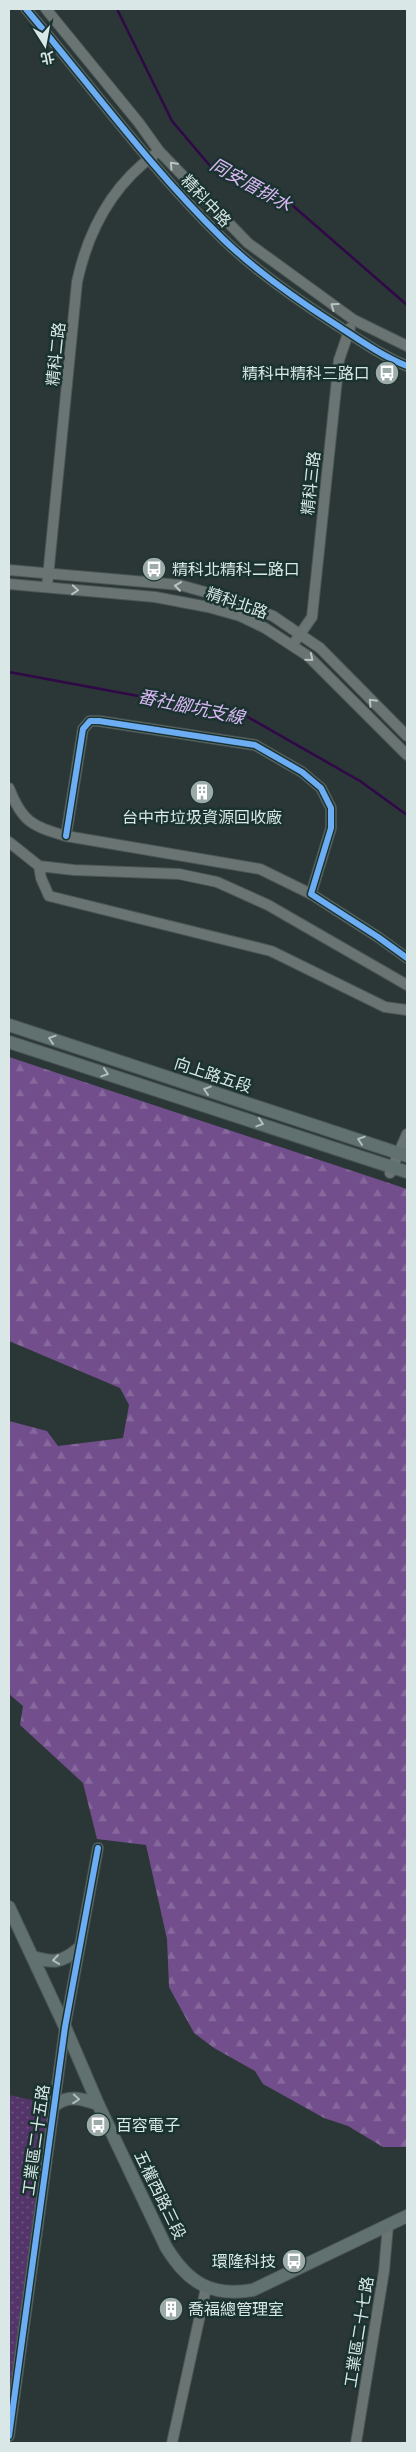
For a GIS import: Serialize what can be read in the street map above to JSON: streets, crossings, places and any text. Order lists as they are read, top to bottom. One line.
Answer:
{"streets":{"main road":["向上路五段","五權西路三段"],"street":["精科中路","精科二路","精科三路","精科北路","工業區二十五路","工業區二十七路"]},"crossings":[["精科中路","精科二路"],["精科中路","精科三路"],["精科二路","精科北路"],["精科三路","精科北路"],["工業區二十五路","五權西路三段"],["五權西路三段","工業區二十七路"]],"water":["同安厝排水","番社腳坑支線"],"places":{"bus stop":["精科中精科三路口","精科北精科二路口","百容電子","環隆科技"],"building":["台中市垃圾資源回收廠","喬福總管理室"]},"north":"bottom"}
